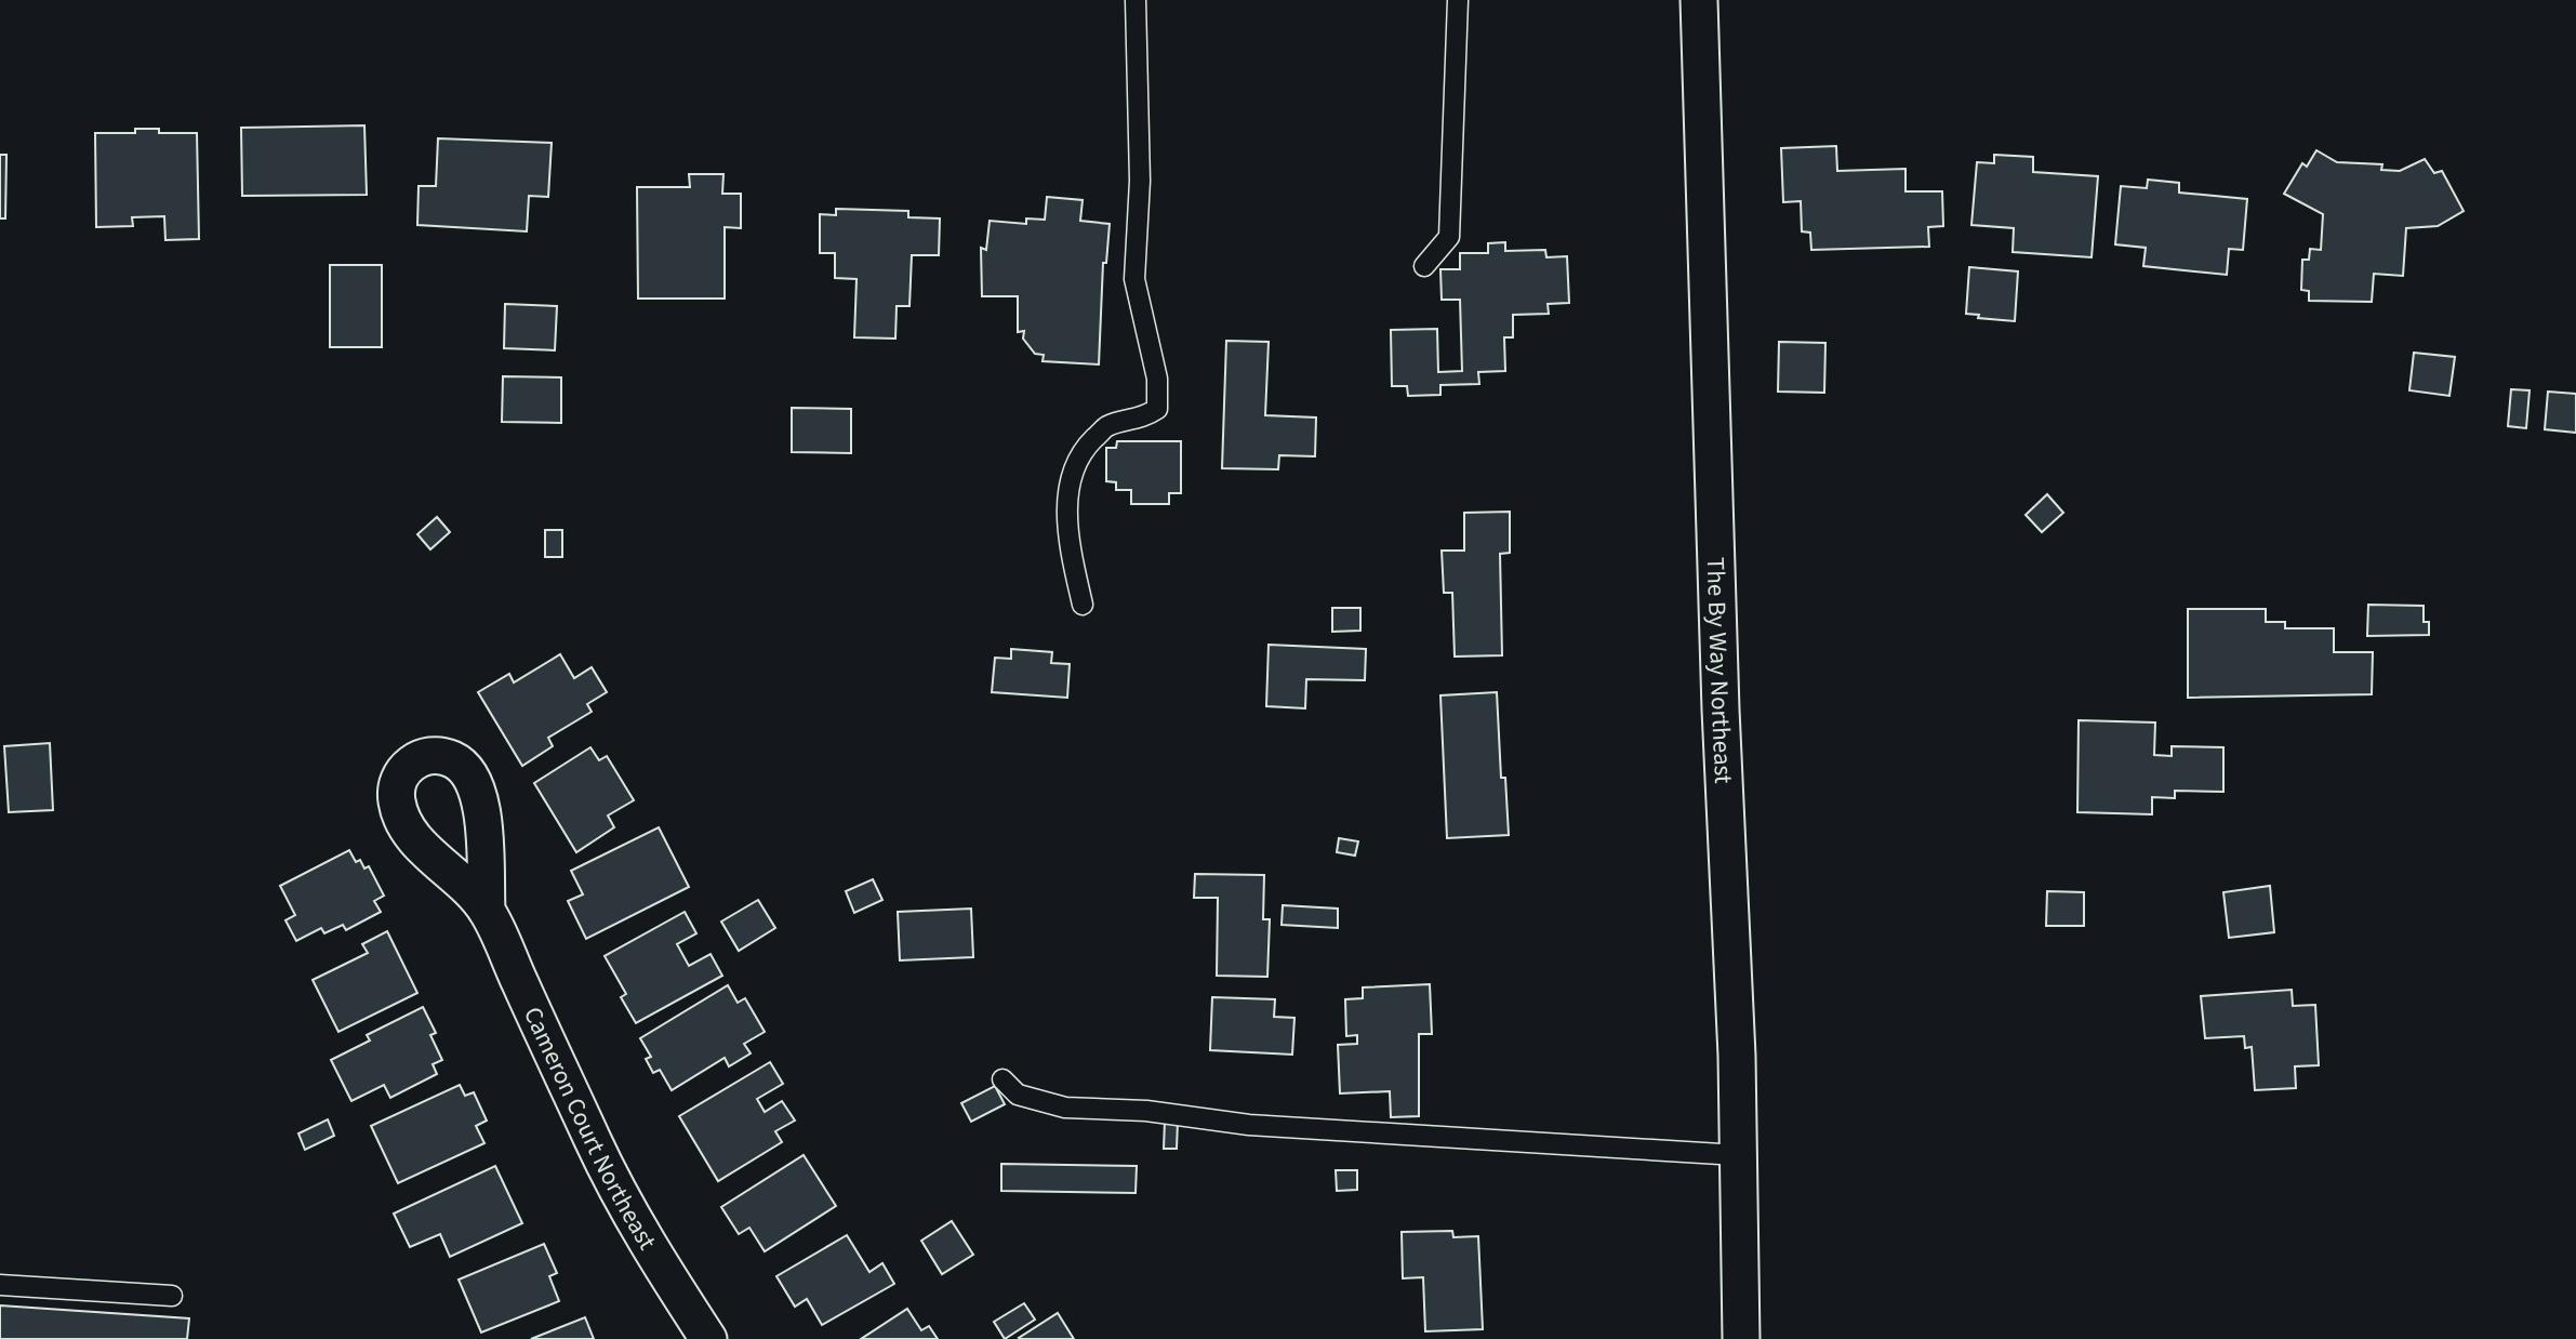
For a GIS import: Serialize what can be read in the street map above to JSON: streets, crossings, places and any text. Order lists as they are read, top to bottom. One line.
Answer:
{"streets":{"street":["The By Way Northeast","Cameron Court Northeast"]}}
